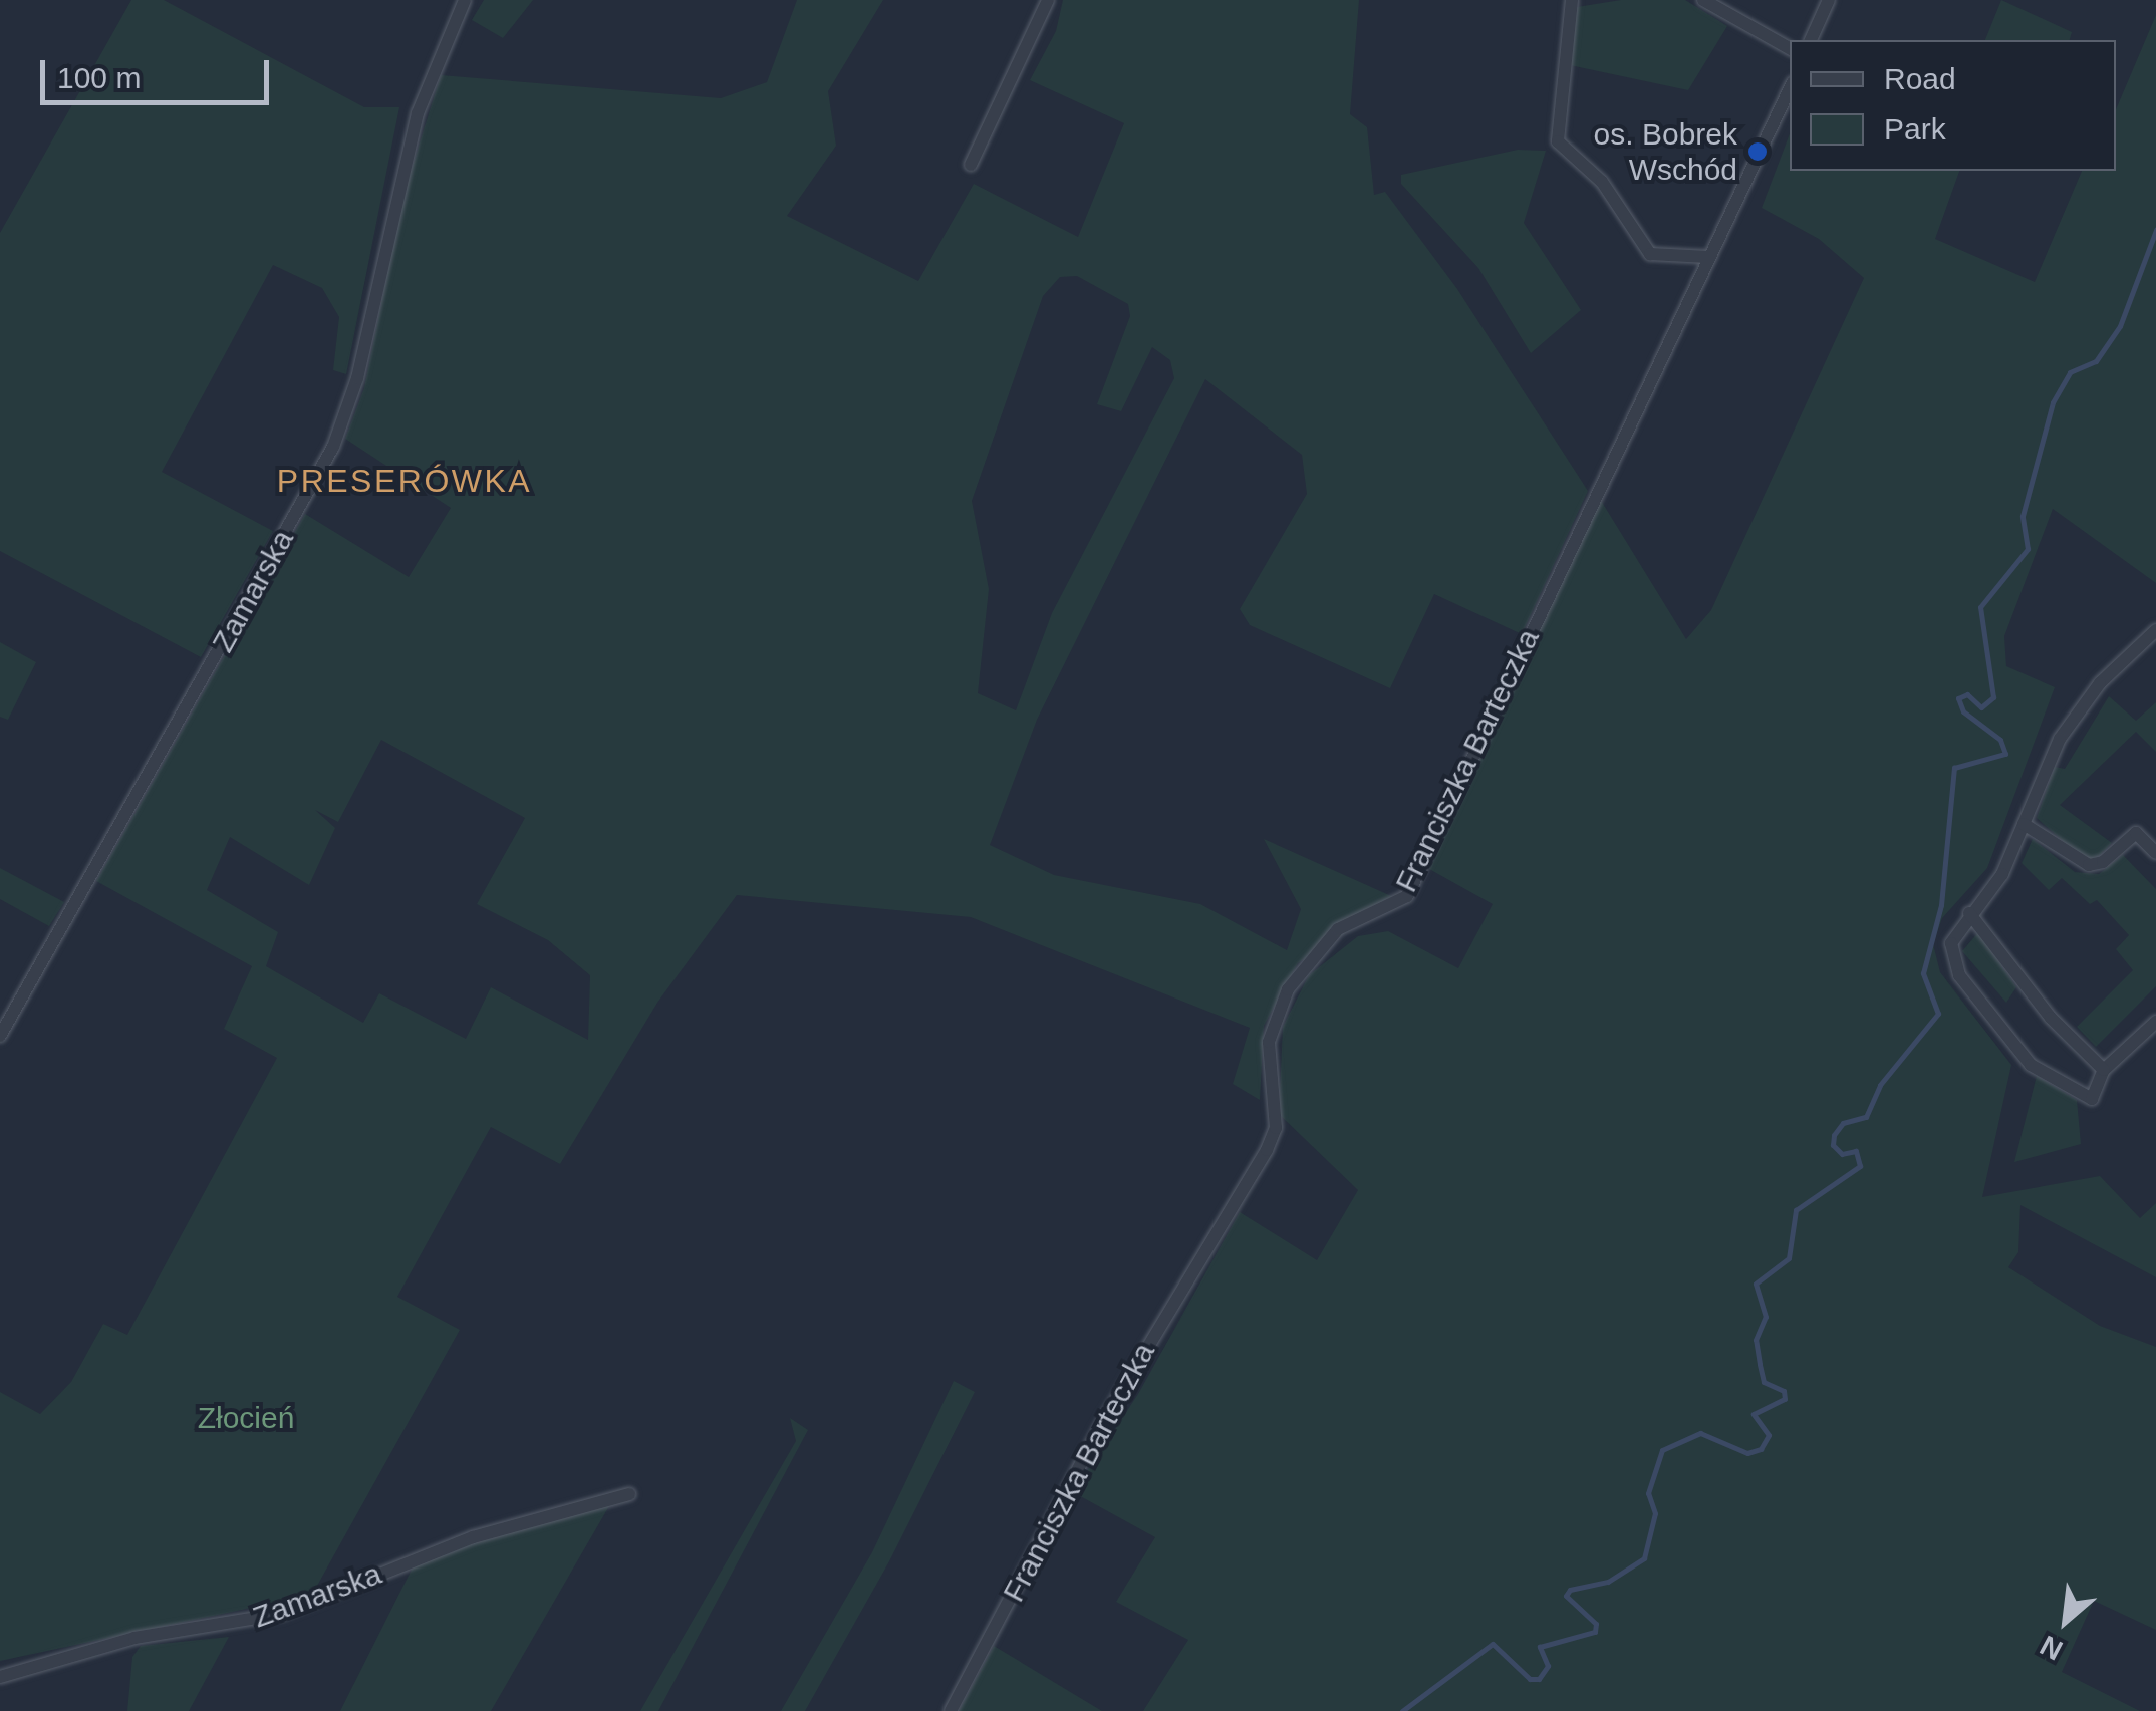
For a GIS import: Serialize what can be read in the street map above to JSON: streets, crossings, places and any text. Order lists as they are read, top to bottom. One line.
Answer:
{"streets":{"street":["Zamarska","Franciszka Barteczka"]},"districts":["PRESERÓWKA"],"parks":["Złocień"],"places":["os. Bobrek Wschód"],"legend":["Road","Park"],"scale_bar":"100 m","north":"bottom left"}
